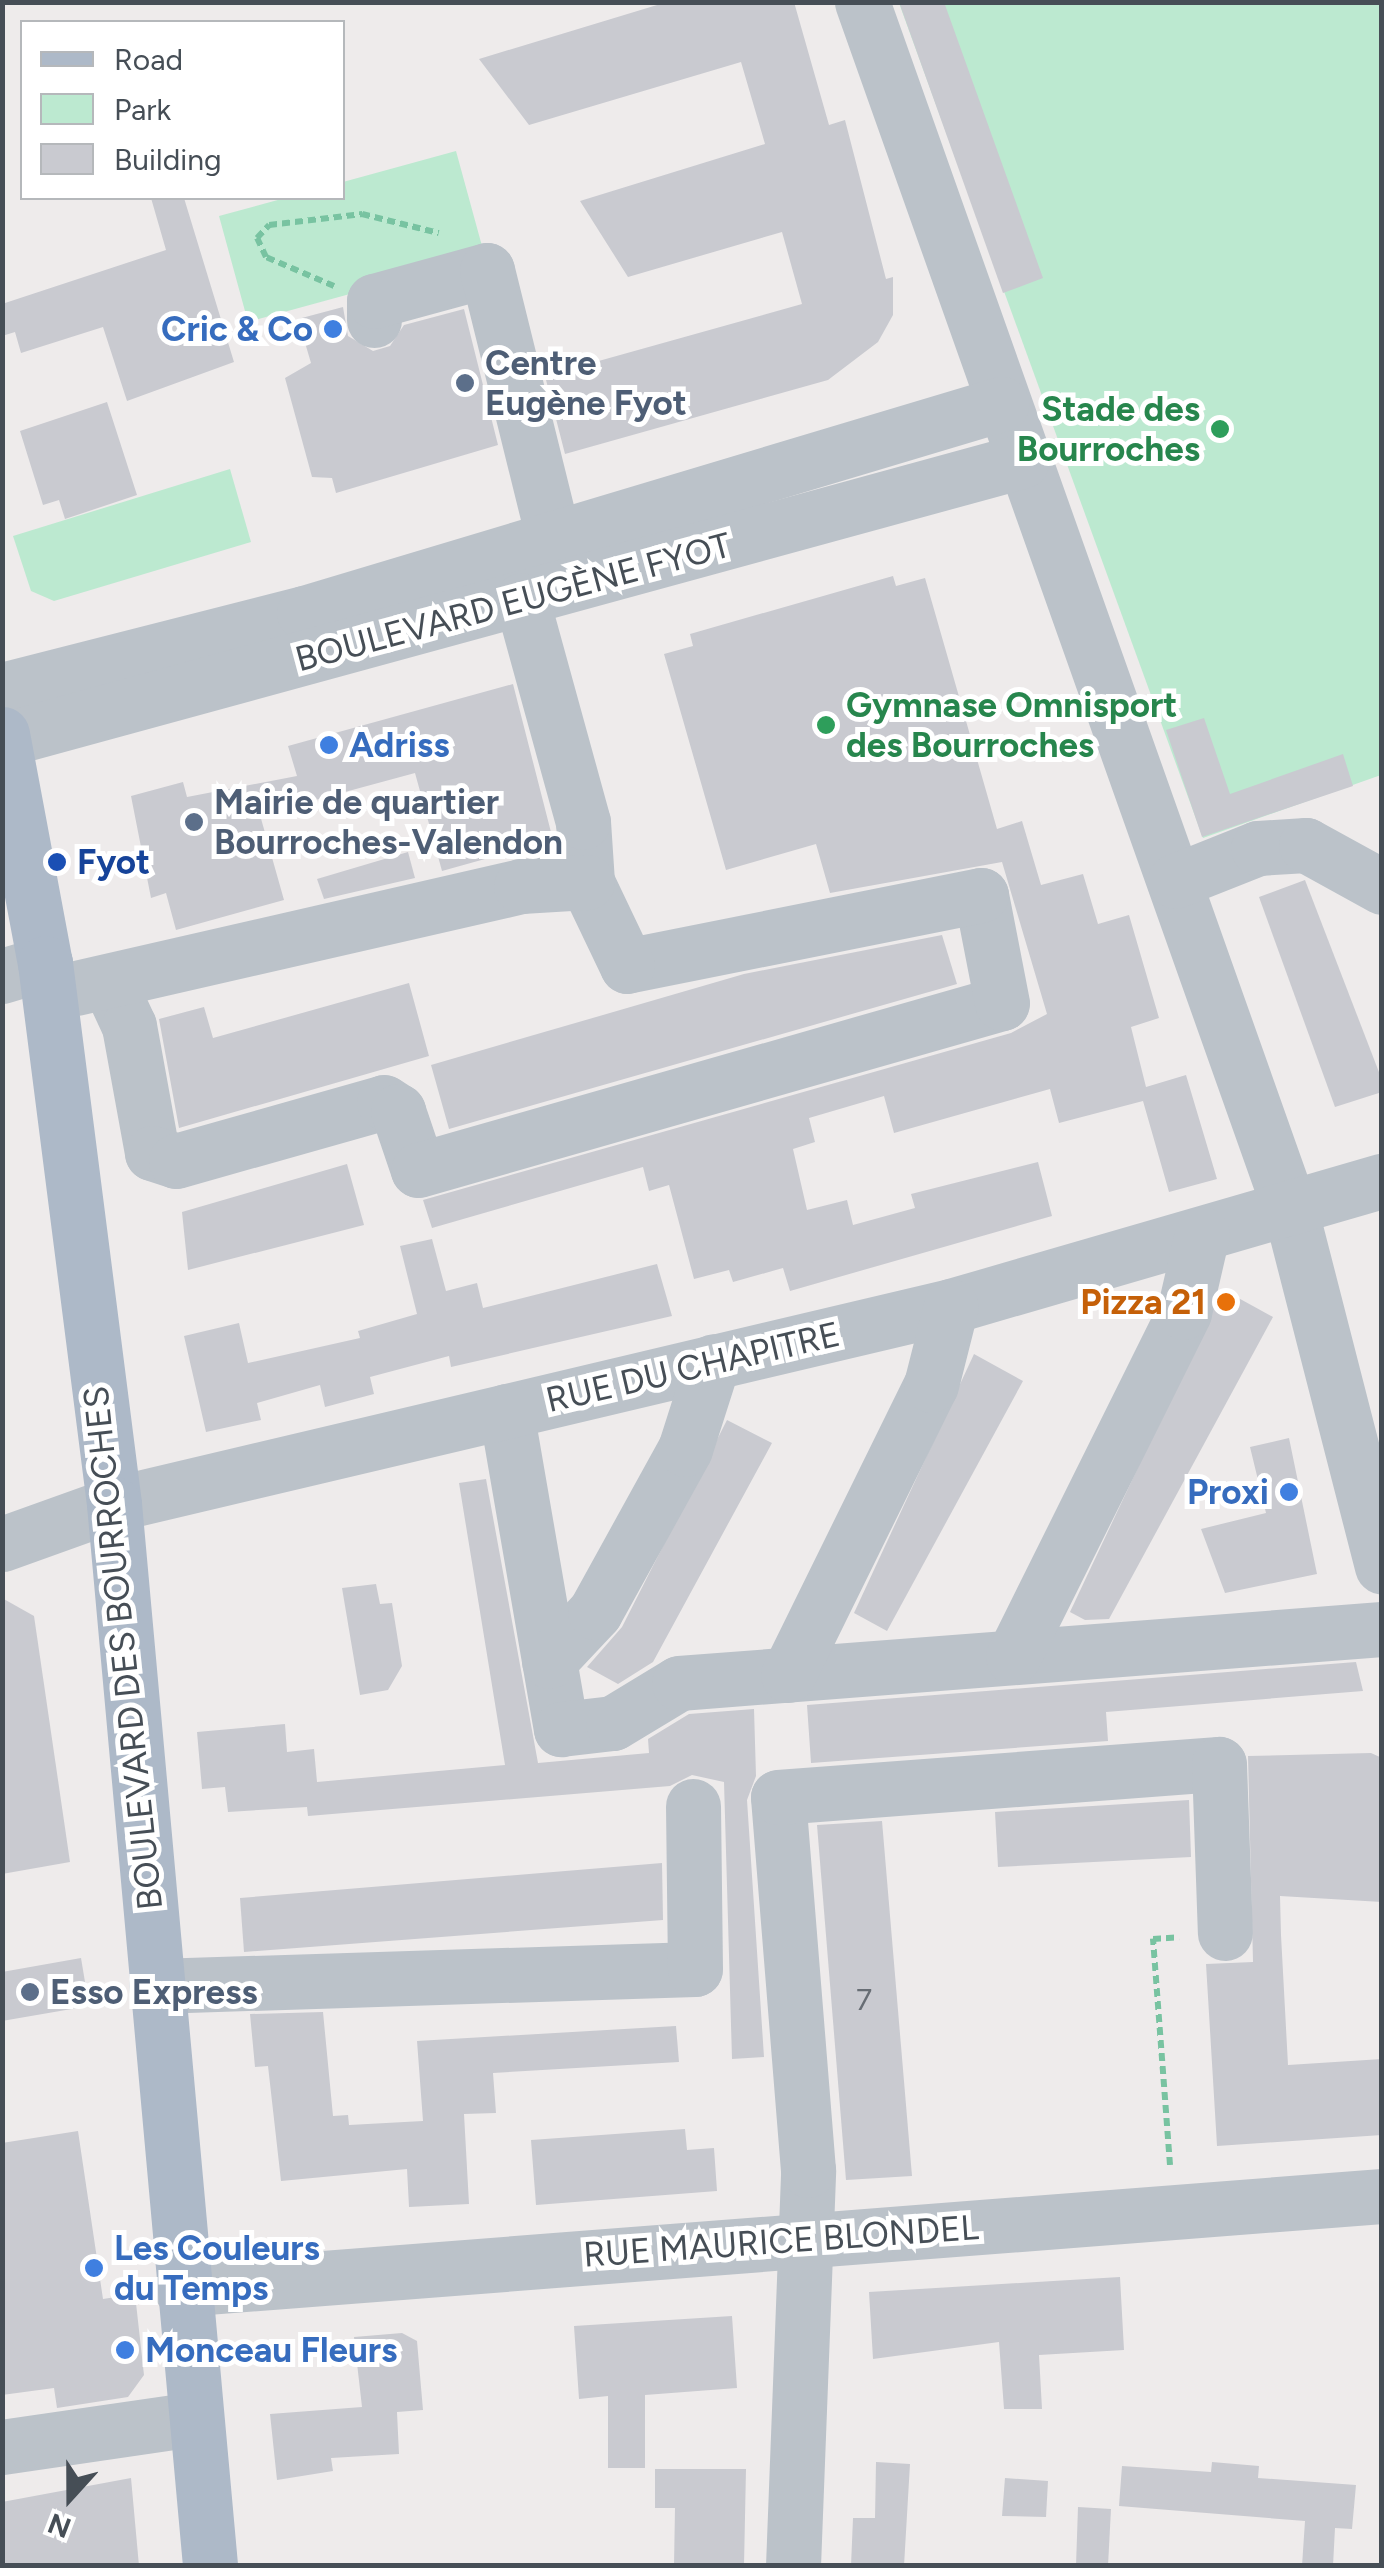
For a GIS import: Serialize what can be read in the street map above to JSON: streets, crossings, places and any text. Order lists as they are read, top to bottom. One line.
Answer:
{"streets":{"main road":["BOULEVARD DES BOURROCHES"],"street":["BOULEVARD EUGÈNE FYOT","RUE DU CHAPITRE","RUE MAURICE BLONDEL"]},"crossings":[["BOULEVARD EUGÈNE FYOT","BOULEVARD DES BOURROCHES"],["RUE DU CHAPITRE","BOULEVARD DES BOURROCHES"],["BOULEVARD DES BOURROCHES","RUE MAURICE BLONDEL"]],"places":["Cric & Co","Centre Eugène Fyot","Stade des Bourroches","Gymnase Omnisport des Bourroches","Adriss","Mairie de quartier Bourroches-Valendon","Fyot","Pizza 21","Proxi","Esso Express","Les Couleurs du Temps","Monceau Fleurs"],"house_numbers":["7"],"legend":["Road","Park","Building"],"north":"bottom"}
